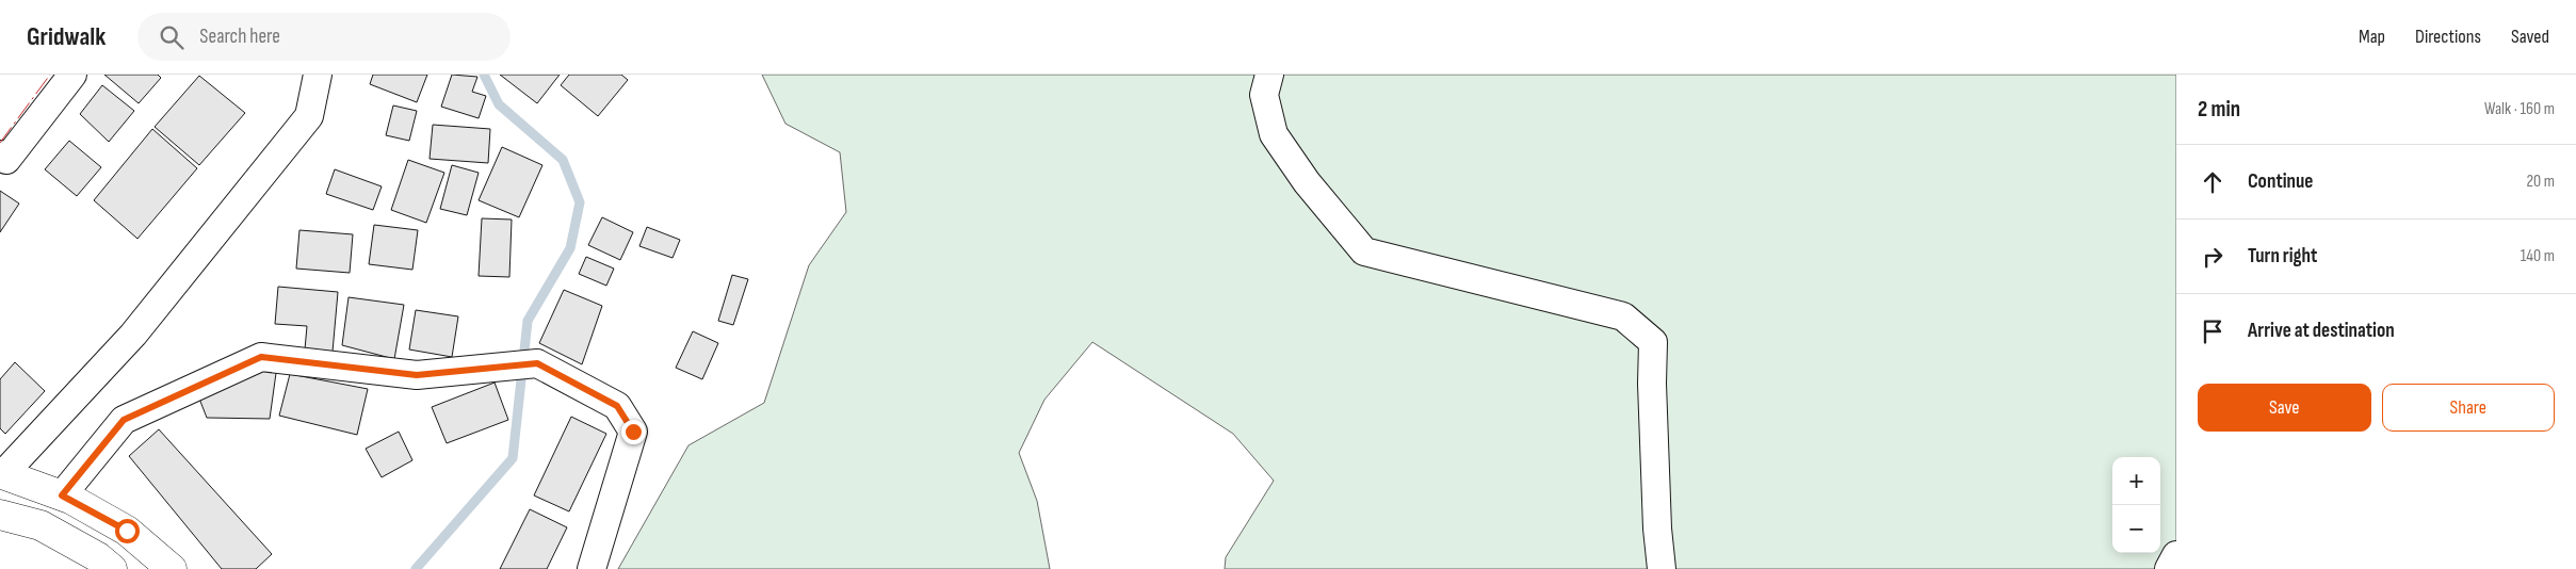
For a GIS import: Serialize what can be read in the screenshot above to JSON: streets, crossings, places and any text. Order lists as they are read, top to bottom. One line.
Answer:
{"page":{"header":"Gridwalk","search":"Search here","nav":["Map","Directions","Saved"],"heading":["2 min","Walk · 160 m"],"list":[["Continue","20 m"],["Turn right","140 m"],"Arrive at destination"],"buttons":["Save","Share"],"map_buttons":["+","−"]}}
